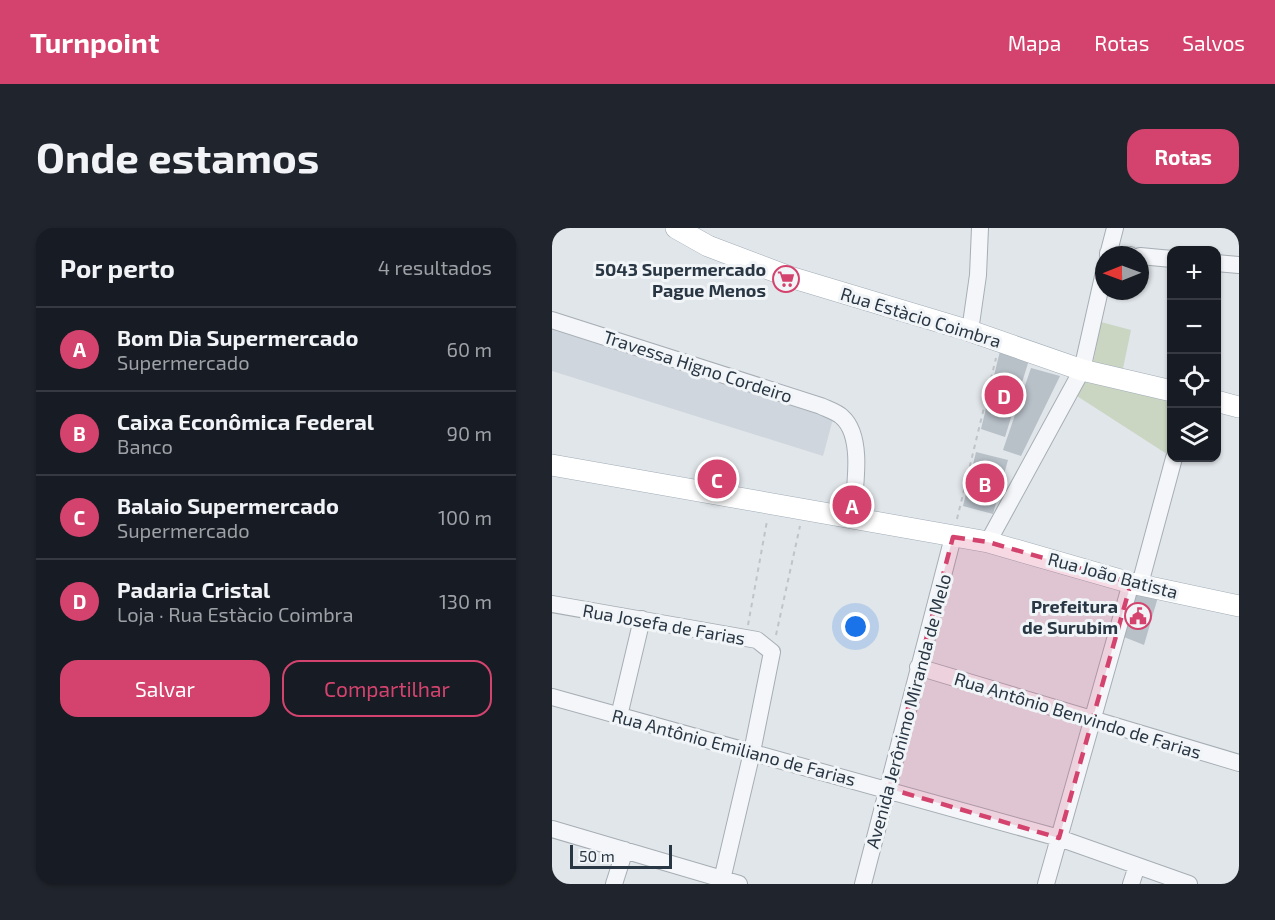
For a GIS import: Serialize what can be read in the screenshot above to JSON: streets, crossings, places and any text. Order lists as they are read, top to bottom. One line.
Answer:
{"streets":{"main road":["Rua Estàcio Coimbra","Rua João Batista"],"street":["Travessa Higno Cordeiro","Rua Josefa de Farias","Avenida Jerônimo Miranda de Melo","Rua Antônio Benvindo de Farias","Rua Antônio Emiliano de Farias"]},"crossings":[["Travessa Higno Cordeiro","Rua João Batista"],["Rua João Batista","Avenida Jerônimo Miranda de Melo"],["Avenida Jerônimo Miranda de Melo","Rua Antônio Benvindo de Farias"],["Avenida Jerônimo Miranda de Melo","Rua Antônio Emiliano de Farias"]],"places":{"supermarket":["5043 Supermercado Pague Menos"],"public building":["Prefeitura de Surubim"]},"scale_bar":"50 m","north":"left","page":{"header":"Turnpoint","nav":["Mapa","Rotas","Salvos"],"buttons":["Rotas",["Salvar","Compartilhar"]],"title":"Onde estamos","heading":["Por perto","4 resultados"],"map_buttons":["+","−"],"list":[{"mark":"A","name":"Bom Dia Supermercado","note":"Supermercado","value":"60 m"},{"mark":"B","name":"Caixa Econômica Federal","note":"Banco","value":"90 m"},{"mark":"C","name":"Balaio Supermercado","note":"Supermercado","value":"100 m"},{"mark":"D","name":"Padaria Cristal","note":"Loja · Rua Estàcio Coimbra","value":"130 m"}],"pins":["D","C","B","A"],"scale":"50 m"}}
